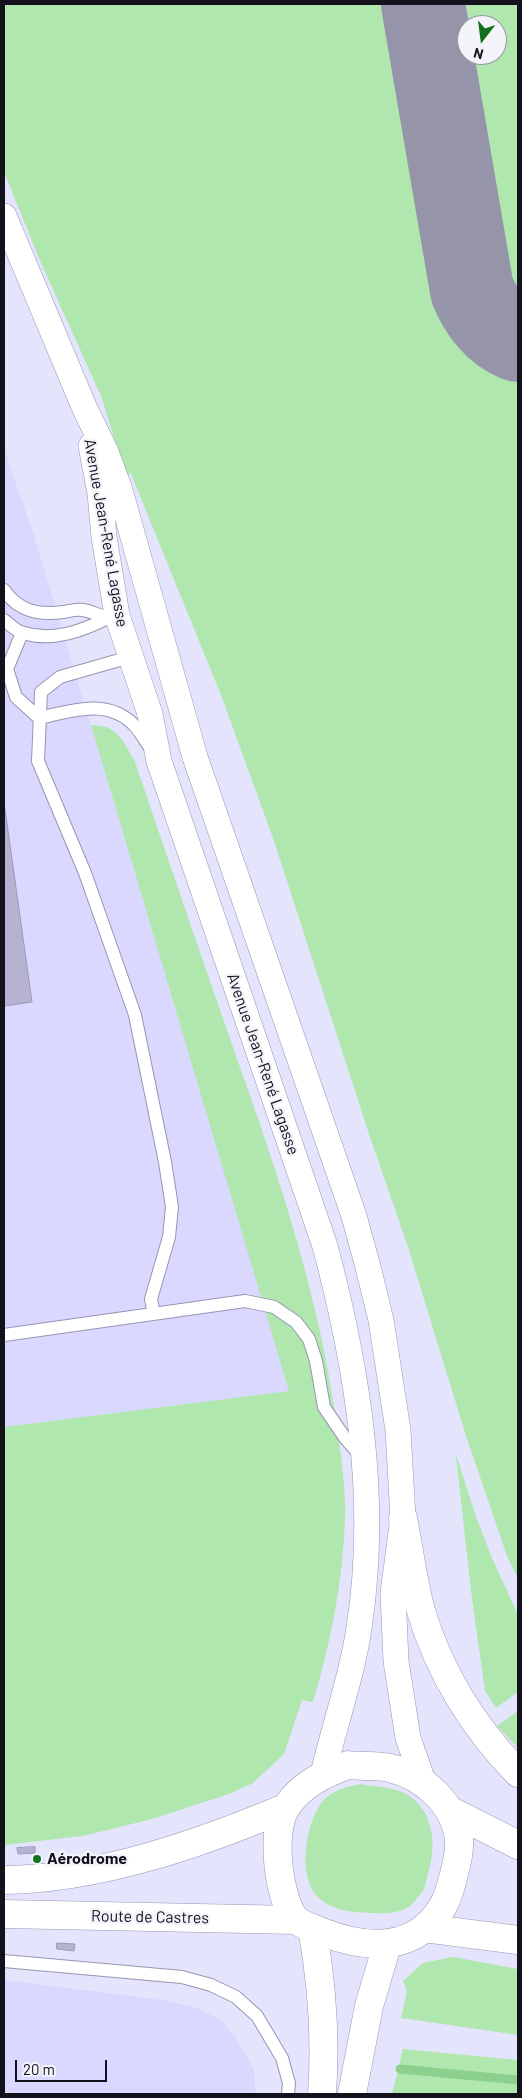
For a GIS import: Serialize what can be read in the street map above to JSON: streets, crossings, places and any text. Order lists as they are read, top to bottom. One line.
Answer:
{"streets":{"main road":["Route de Castres"],"street":["Avenue Jean-René Lagasse"]},"places":["Aérodrome"],"scale_bar":"20 m","north":"bottom"}
